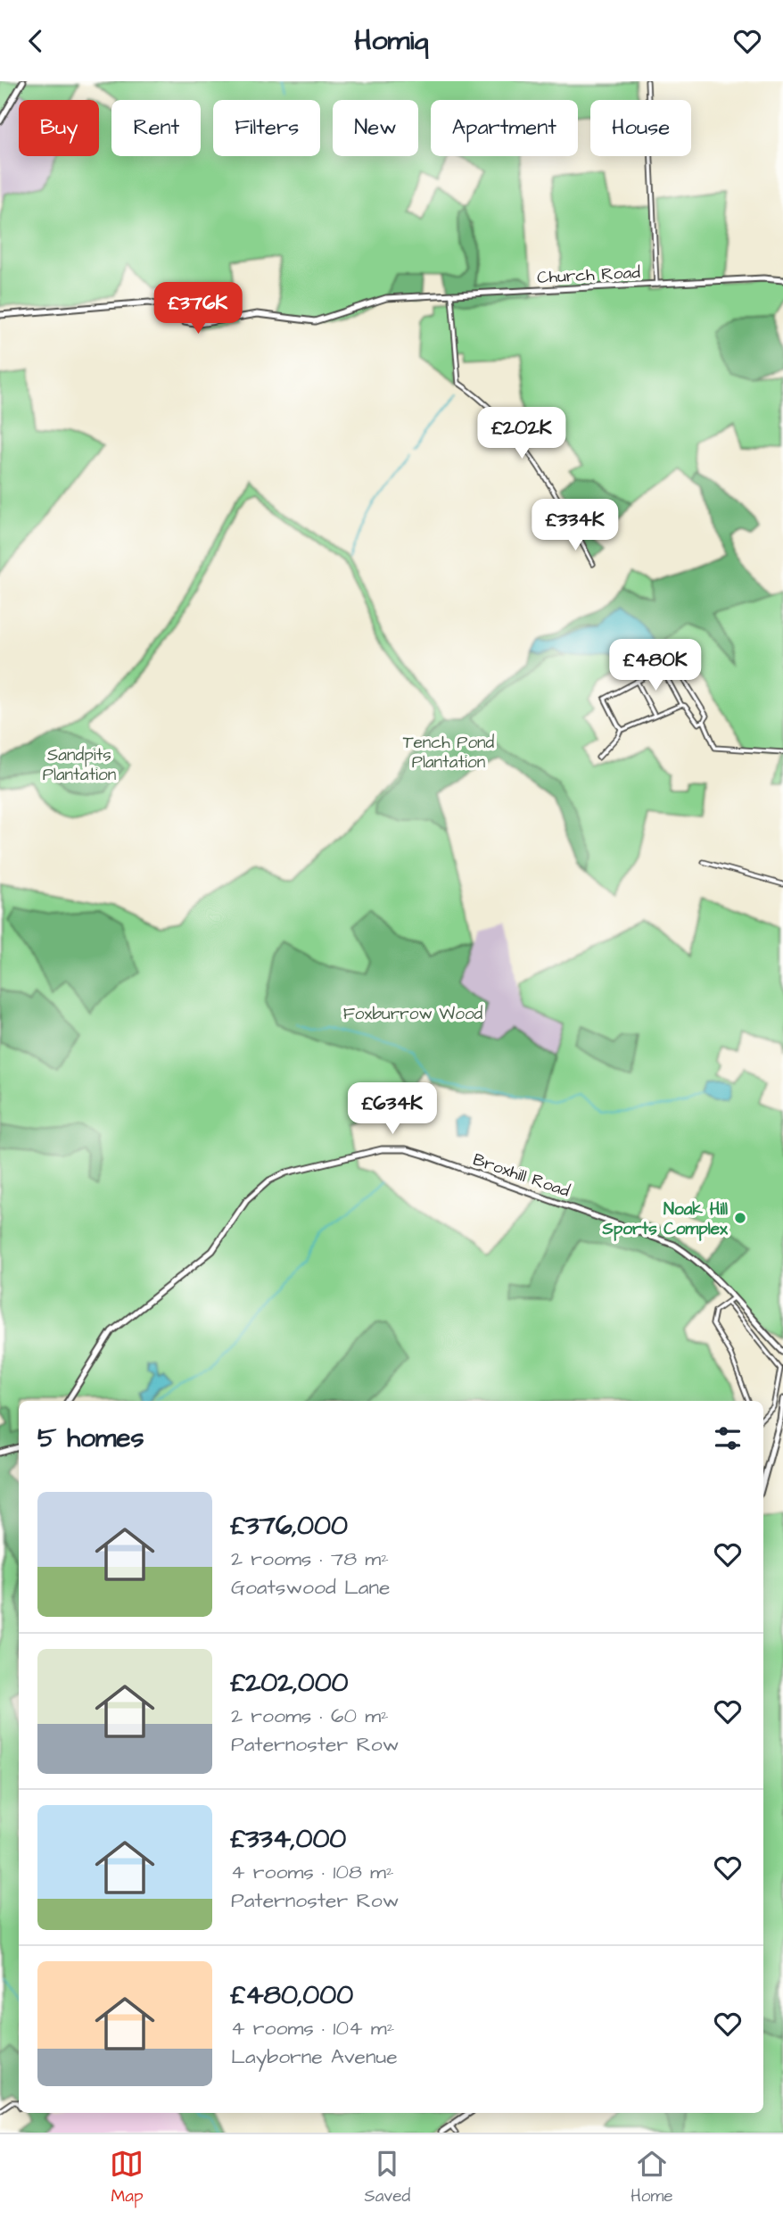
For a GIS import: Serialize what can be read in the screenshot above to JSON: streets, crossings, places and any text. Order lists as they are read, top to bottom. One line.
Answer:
{"streets":{"street":["Church Road","Broxhill Road"]},"parks":["Tench Pond Plantation","Sandpits Plantation","Foxburrow Wood"],"places":["Noak Hill Sports Complex"],"page":{"header":"Homiq","chip":["Buy","Rent","Filters","New","Apartment","House"],"price":["£376K","£202K","£334K","£480K","£634K"],"heading":"5 homes","list":[{"name":"£376,000","note":"2 rooms · 78 m² · Goatswood Lane"},{"name":"£202,000","note":"2 rooms · 60 m² · Paternoster Row"},{"name":"£334,000","note":"4 rooms · 108 m² · Paternoster Row"},{"name":"£480,000","note":"4 rooms · 104 m² · Layborne Avenue"}],"tabs":["Map","Saved","Home"]}}
